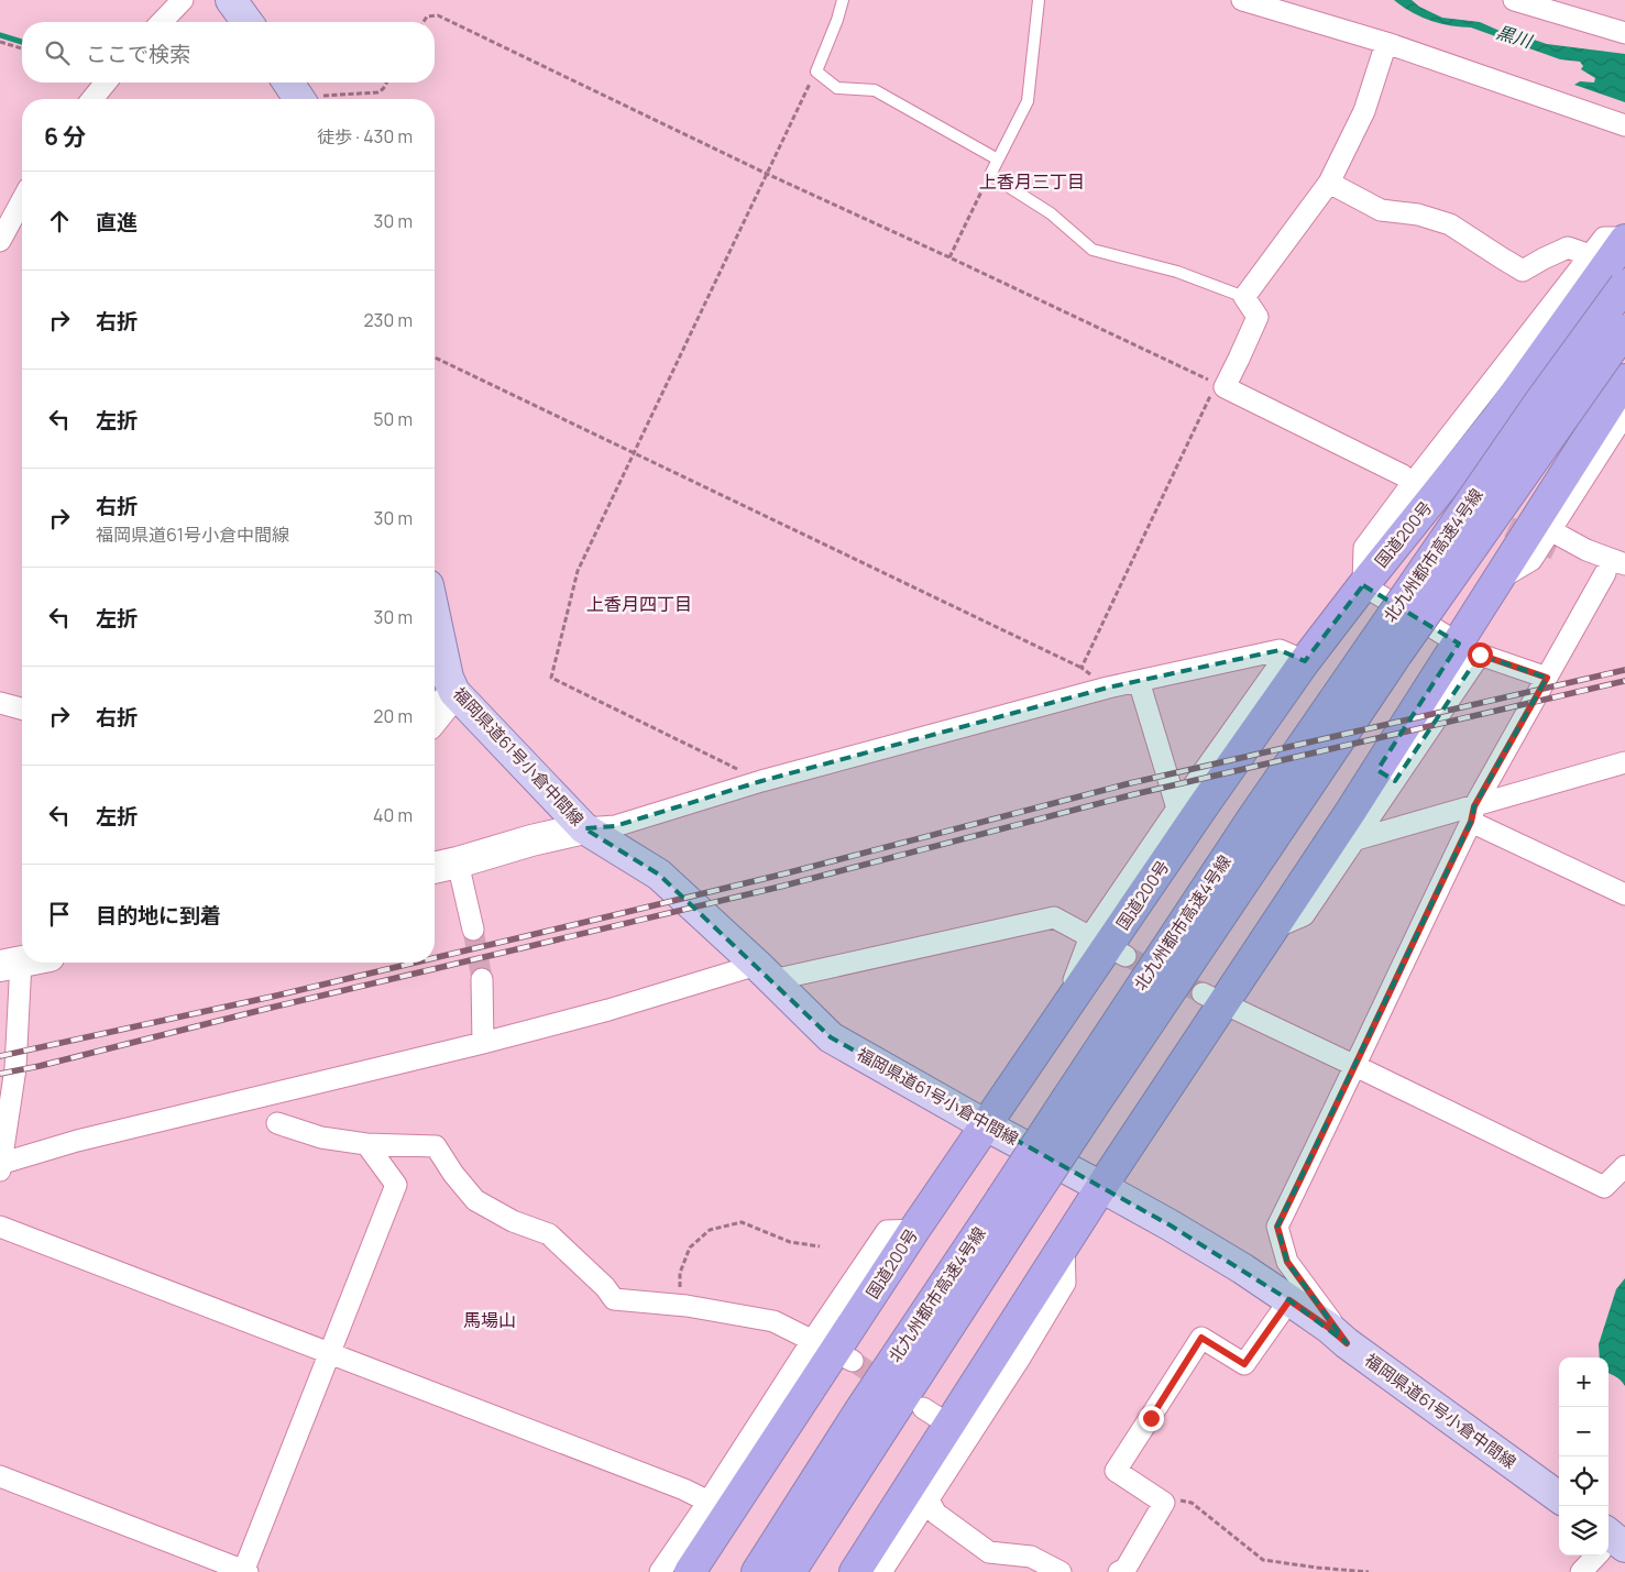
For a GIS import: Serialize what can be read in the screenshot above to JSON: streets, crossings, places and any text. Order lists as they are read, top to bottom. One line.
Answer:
{"streets":{"highway":["国道200号","北九州都市高速4号線"],"main road":["福岡県道61号小倉中間線"]},"crossings":[["国道200号","福岡県道61号小倉中間線"]],"districts":["上香月三丁目","上香月四丁目","馬場山"],"water":["黒川"],"page":{"search":"ここで検索","heading":["6 分","徒歩 · 430 m"],"list":[["直進","30 m"],["右折","230 m"],["左折","50 m"],["右折","福岡県道61号小倉中間線","30 m"],["左折","30 m"],["右折","20 m"],["左折","40 m"],"目的地に到着"],"map_buttons":["+","−"]}}
